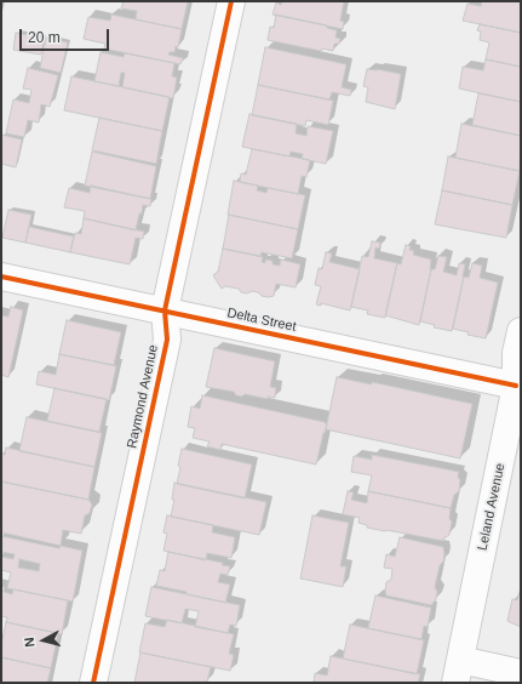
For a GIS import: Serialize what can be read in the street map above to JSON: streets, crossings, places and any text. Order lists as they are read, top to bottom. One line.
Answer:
{"streets":{"street":["Delta Street","Raymond Avenue","Leland Avenue"]},"crossings":[["Delta Street","Raymond Avenue"],["Delta Street","Leland Avenue"]],"scale_bar":"20 m","north":"left"}
